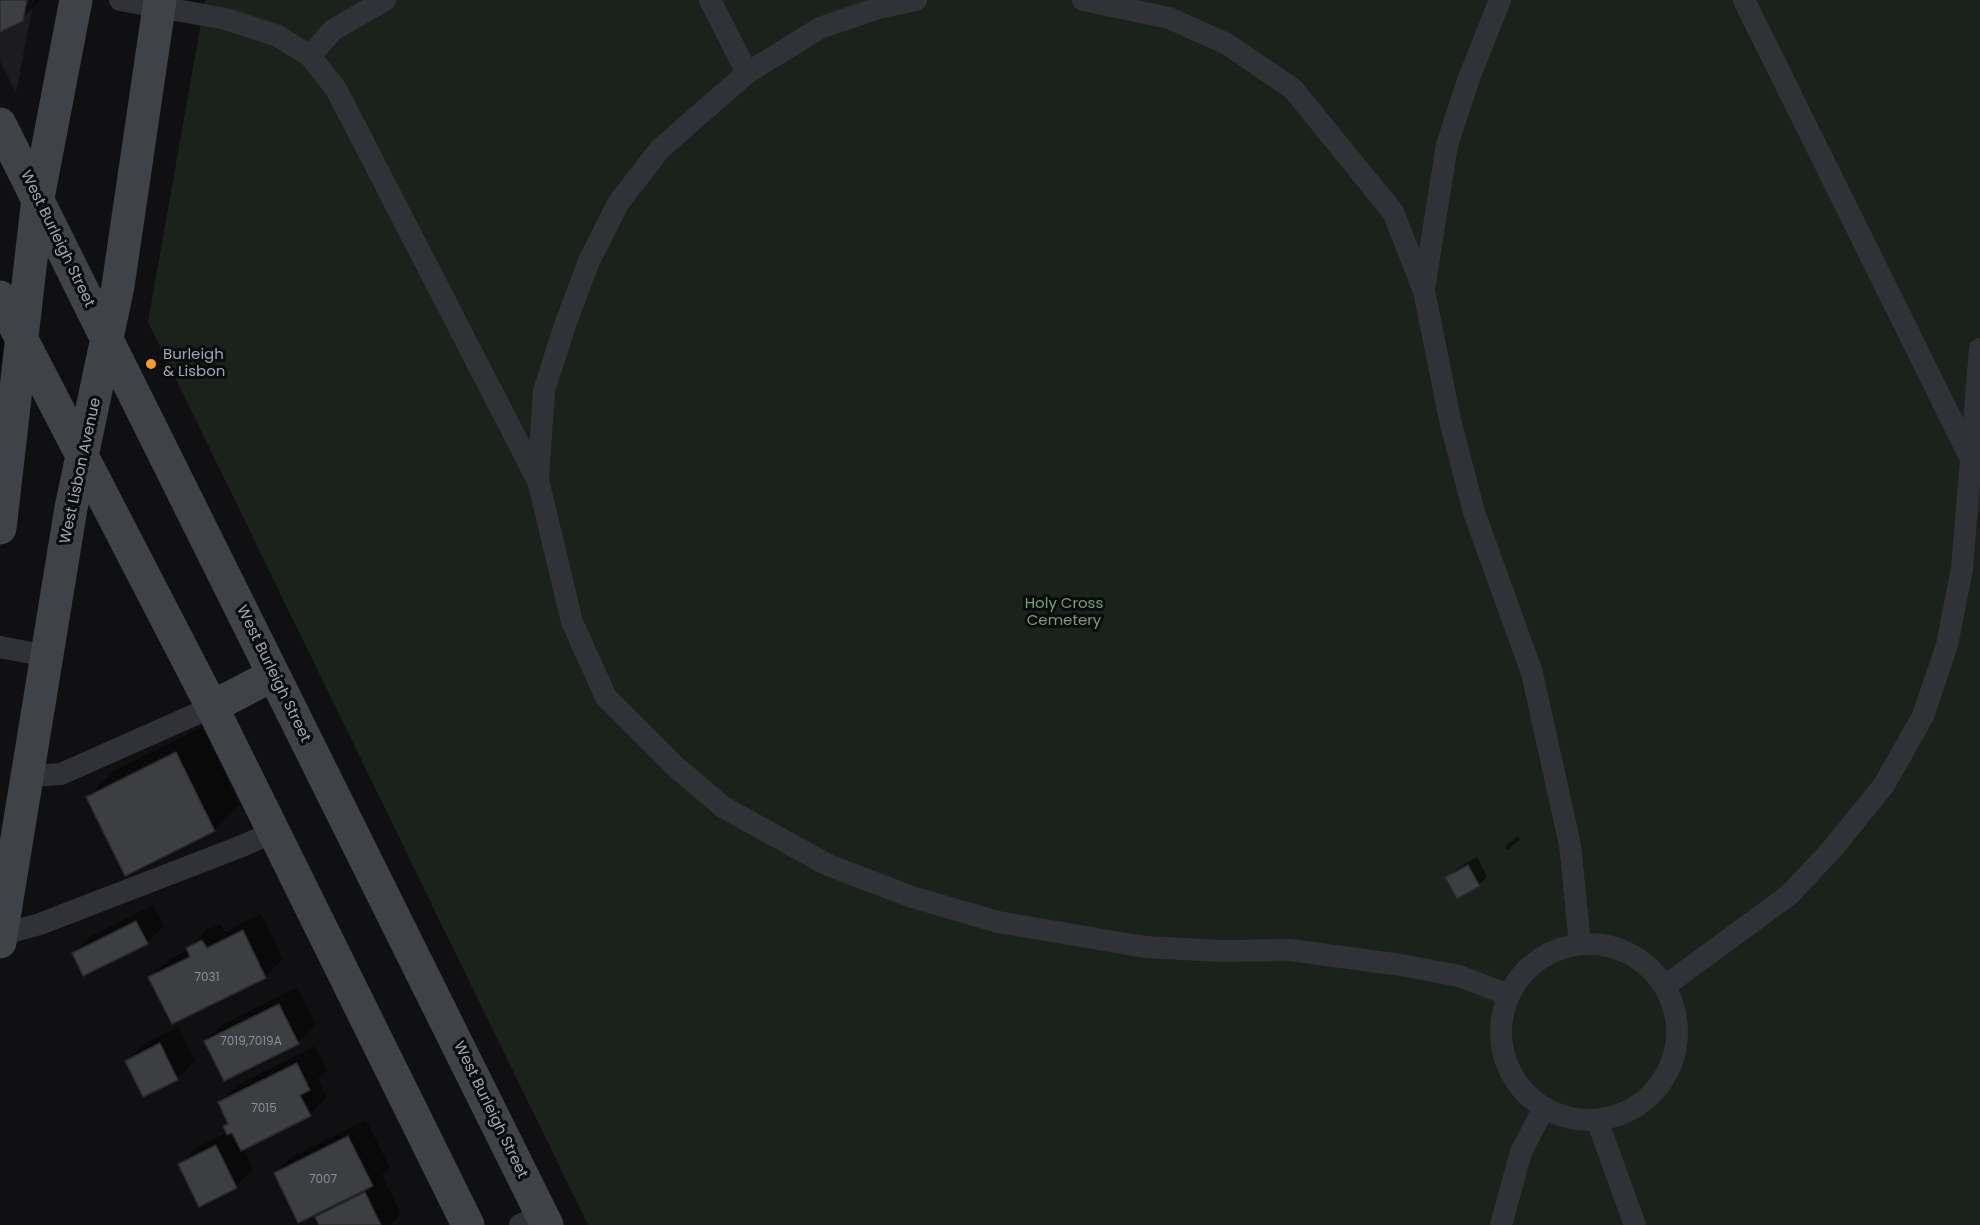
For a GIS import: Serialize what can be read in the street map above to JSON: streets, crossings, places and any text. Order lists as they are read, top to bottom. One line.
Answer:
{"streets":{"main road":["West Burleigh Street","West Lisbon Avenue"]},"crossings":[["West Burleigh Street","West Lisbon Avenue"]],"parks":["Holy Cross Cemetery"],"places":["Burleigh & Lisbon"],"house_numbers":["7031","7019,7019A","7015","7007"]}
